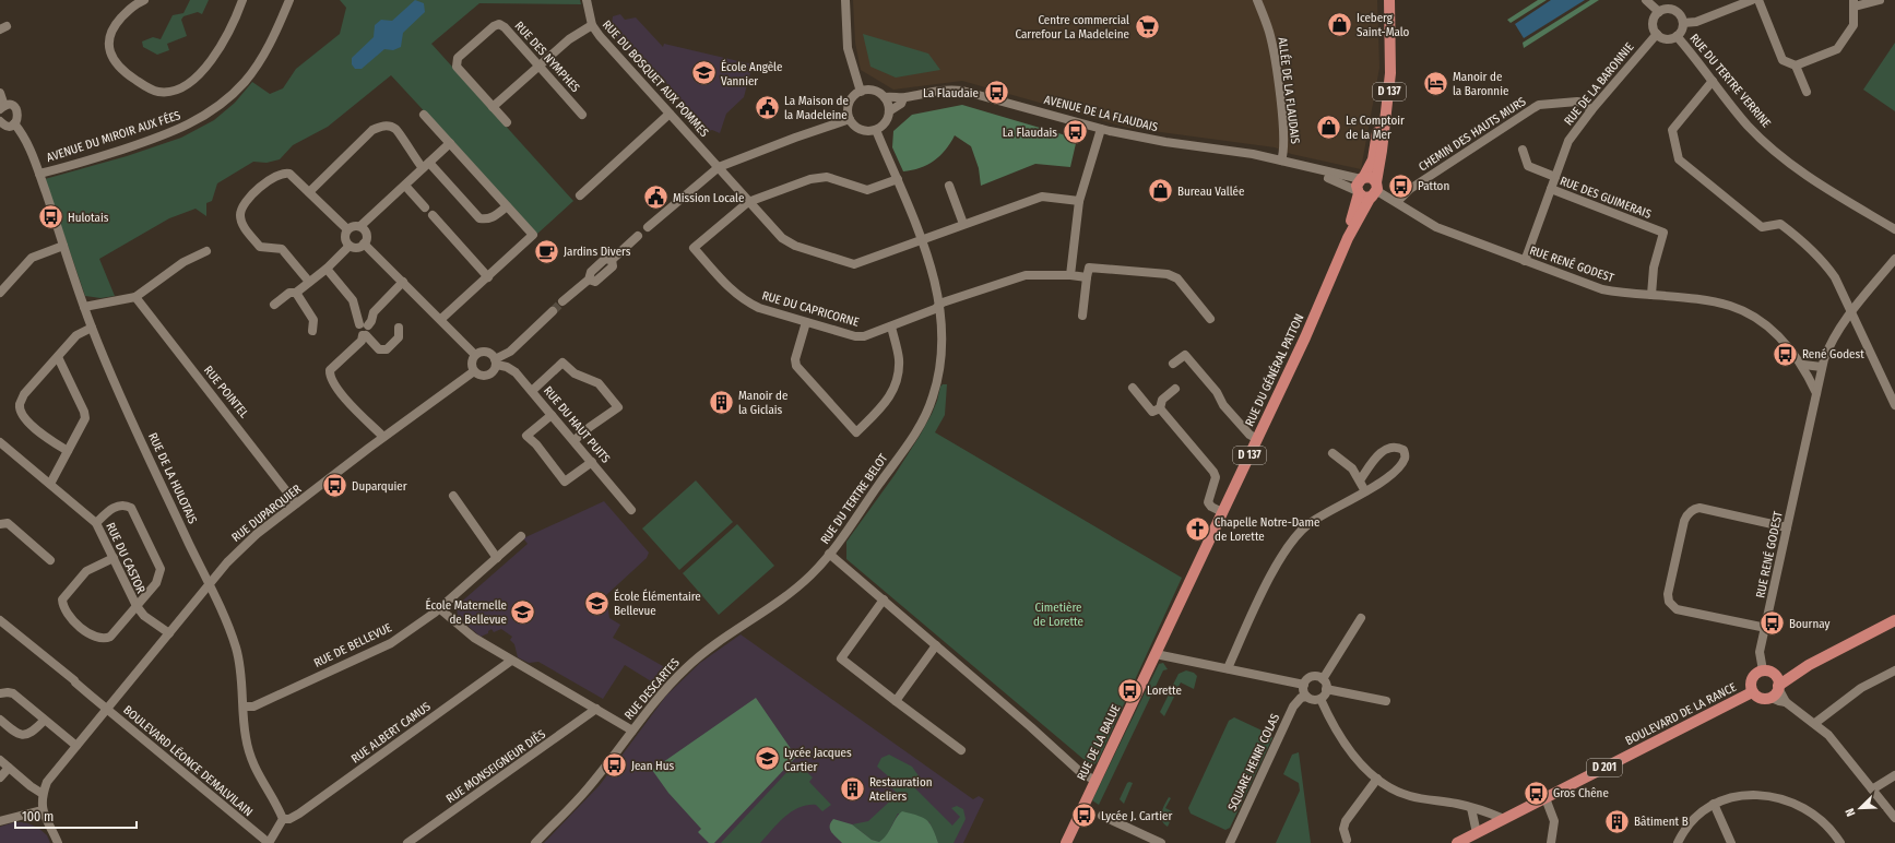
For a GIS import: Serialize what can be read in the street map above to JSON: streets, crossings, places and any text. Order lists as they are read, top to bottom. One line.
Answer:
{"streets":{"main road":["D 137","RUE DU GÉNÉRAL PATTON","BOULEVARD DE LA RANCE","RUE DE LA BALUE","D 201"],"street":["RUE DES NYMPHES","RUE DU BOSQUET AUX POMMES","RUE DU TERTRE VERRINE","RUE DE LA BARONNIE","ALLÉE DE LA FLAUDAIS","AVENUE DE LA FLAUDAIS","CHEMIN DES HAUTS MURS","AVENUE DU MIROIR AUX FÉES","RUE DES GUIMERAIS","RUE RENÉ GODEST","RUE DU CAPRICORNE","RUE POINTEL","RUE DU HAUT PUITS","RUE DE LA HULOTAIS","RUE DU TERTRE BELOT","RUE DUPARQUIER","RUE DU CASTOR","RUE DE BELLEVUE","RUE DESCARTES","RUE ALBERT CAMUS","BOULEVARD LÉONCE DEMALVILAIN","SQUARE HENRI COLAS","RUE MONSEIGNEUR DIÈS"]},"crossings":[["RUE DU BOSQUET AUX POMMES","RUE DU CAPRICORNE"],["RUE DU BOSQUET AUX POMMES","RUE DU TERTRE BELOT"],["RUE DU TERTRE VERRINE","RUE DE LA BARONNIE"],["RUE DE LA BARONNIE","CHEMIN DES HAUTS MURS"],["RUE DE LA BARONNIE","RUE DES GUIMERAIS"],["ALLÉE DE LA FLAUDAIS","AVENUE DE LA FLAUDAIS"],["D 137","AVENUE DE LA FLAUDAIS"],["D 137","RUE RENÉ GODEST"],["D 137","RUE DU GÉNÉRAL PATTON"],["AVENUE DE LA FLAUDAIS","RUE RENÉ GODEST"],["AVENUE DE LA FLAUDAIS","RUE DU GÉNÉRAL PATTON"],["AVENUE DE LA FLAUDAIS","RUE DU TERTRE BELOT"],["CHEMIN DES HAUTS MURS","RUE RENÉ GODEST"],["AVENUE DU MIROIR AUX FÉES","RUE DE LA HULOTAIS"],["RUE DES GUIMERAIS","RUE RENÉ GODEST"],["RUE RENÉ GODEST","RUE DU GÉNÉRAL PATTON"],["RUE RENÉ GODEST","BOULEVARD DE LA RANCE"],["RUE DU CAPRICORNE","RUE DU TERTRE BELOT"],["RUE DU GÉNÉRAL PATTON","RUE DE LA BALUE"],["RUE POINTEL","RUE DUPARQUIER"],["RUE DU HAUT PUITS","RUE DUPARQUIER"],["RUE DE LA HULOTAIS","RUE DUPARQUIER"],["RUE DE LA HULOTAIS","RUE DE BELLEVUE"],["RUE DE LA HULOTAIS","RUE ALBERT CAMUS"],["RUE DU TERTRE BELOT","RUE DESCARTES"],["RUE DU TERTRE BELOT","RUE DE LA BALUE"],["RUE DUPARQUIER","RUE DU CASTOR"],["RUE DUPARQUIER","BOULEVARD LÉONCE DEMALVILAIN"],["RUE DE BELLEVUE","RUE DESCARTES"],["RUE DESCARTES","RUE ALBERT CAMUS"],["RUE DESCARTES","RUE MONSEIGNEUR DIÈS"]],"parks":["Cimetière de Lorette"],"places":{"shop":["Iceberg Saint-Malo","Le Comptoir de la Mer","Bureau Vallée"],"supermarket":["Centre commercial Carrefour La Madeleine"],"school or university":["École Angèle Vannier","École Élémentaire Bellevue","École Maternelle de Bellevue","Lycée Jacques Cartier"],"hotel":["Manoir de la Baronnie"],"bus stop":["La Flaudaie","La Flaudais","Patton","Hulotais","René Godest","Duparquier","Bournay","Lorette","Jean Hus","Gros Chêne","Lycée J. Cartier"],"public building":["La Maison de la Madeleine","Mission Locale"],"cafe":["Jardins Divers"],"building":["Manoir de la Giclais","Restauration Ateliers","Bâtiment B"],"church":["Chapelle Notre-Dame de Lorette"]},"scale_bar":"100 m","north":"bottom left"}
